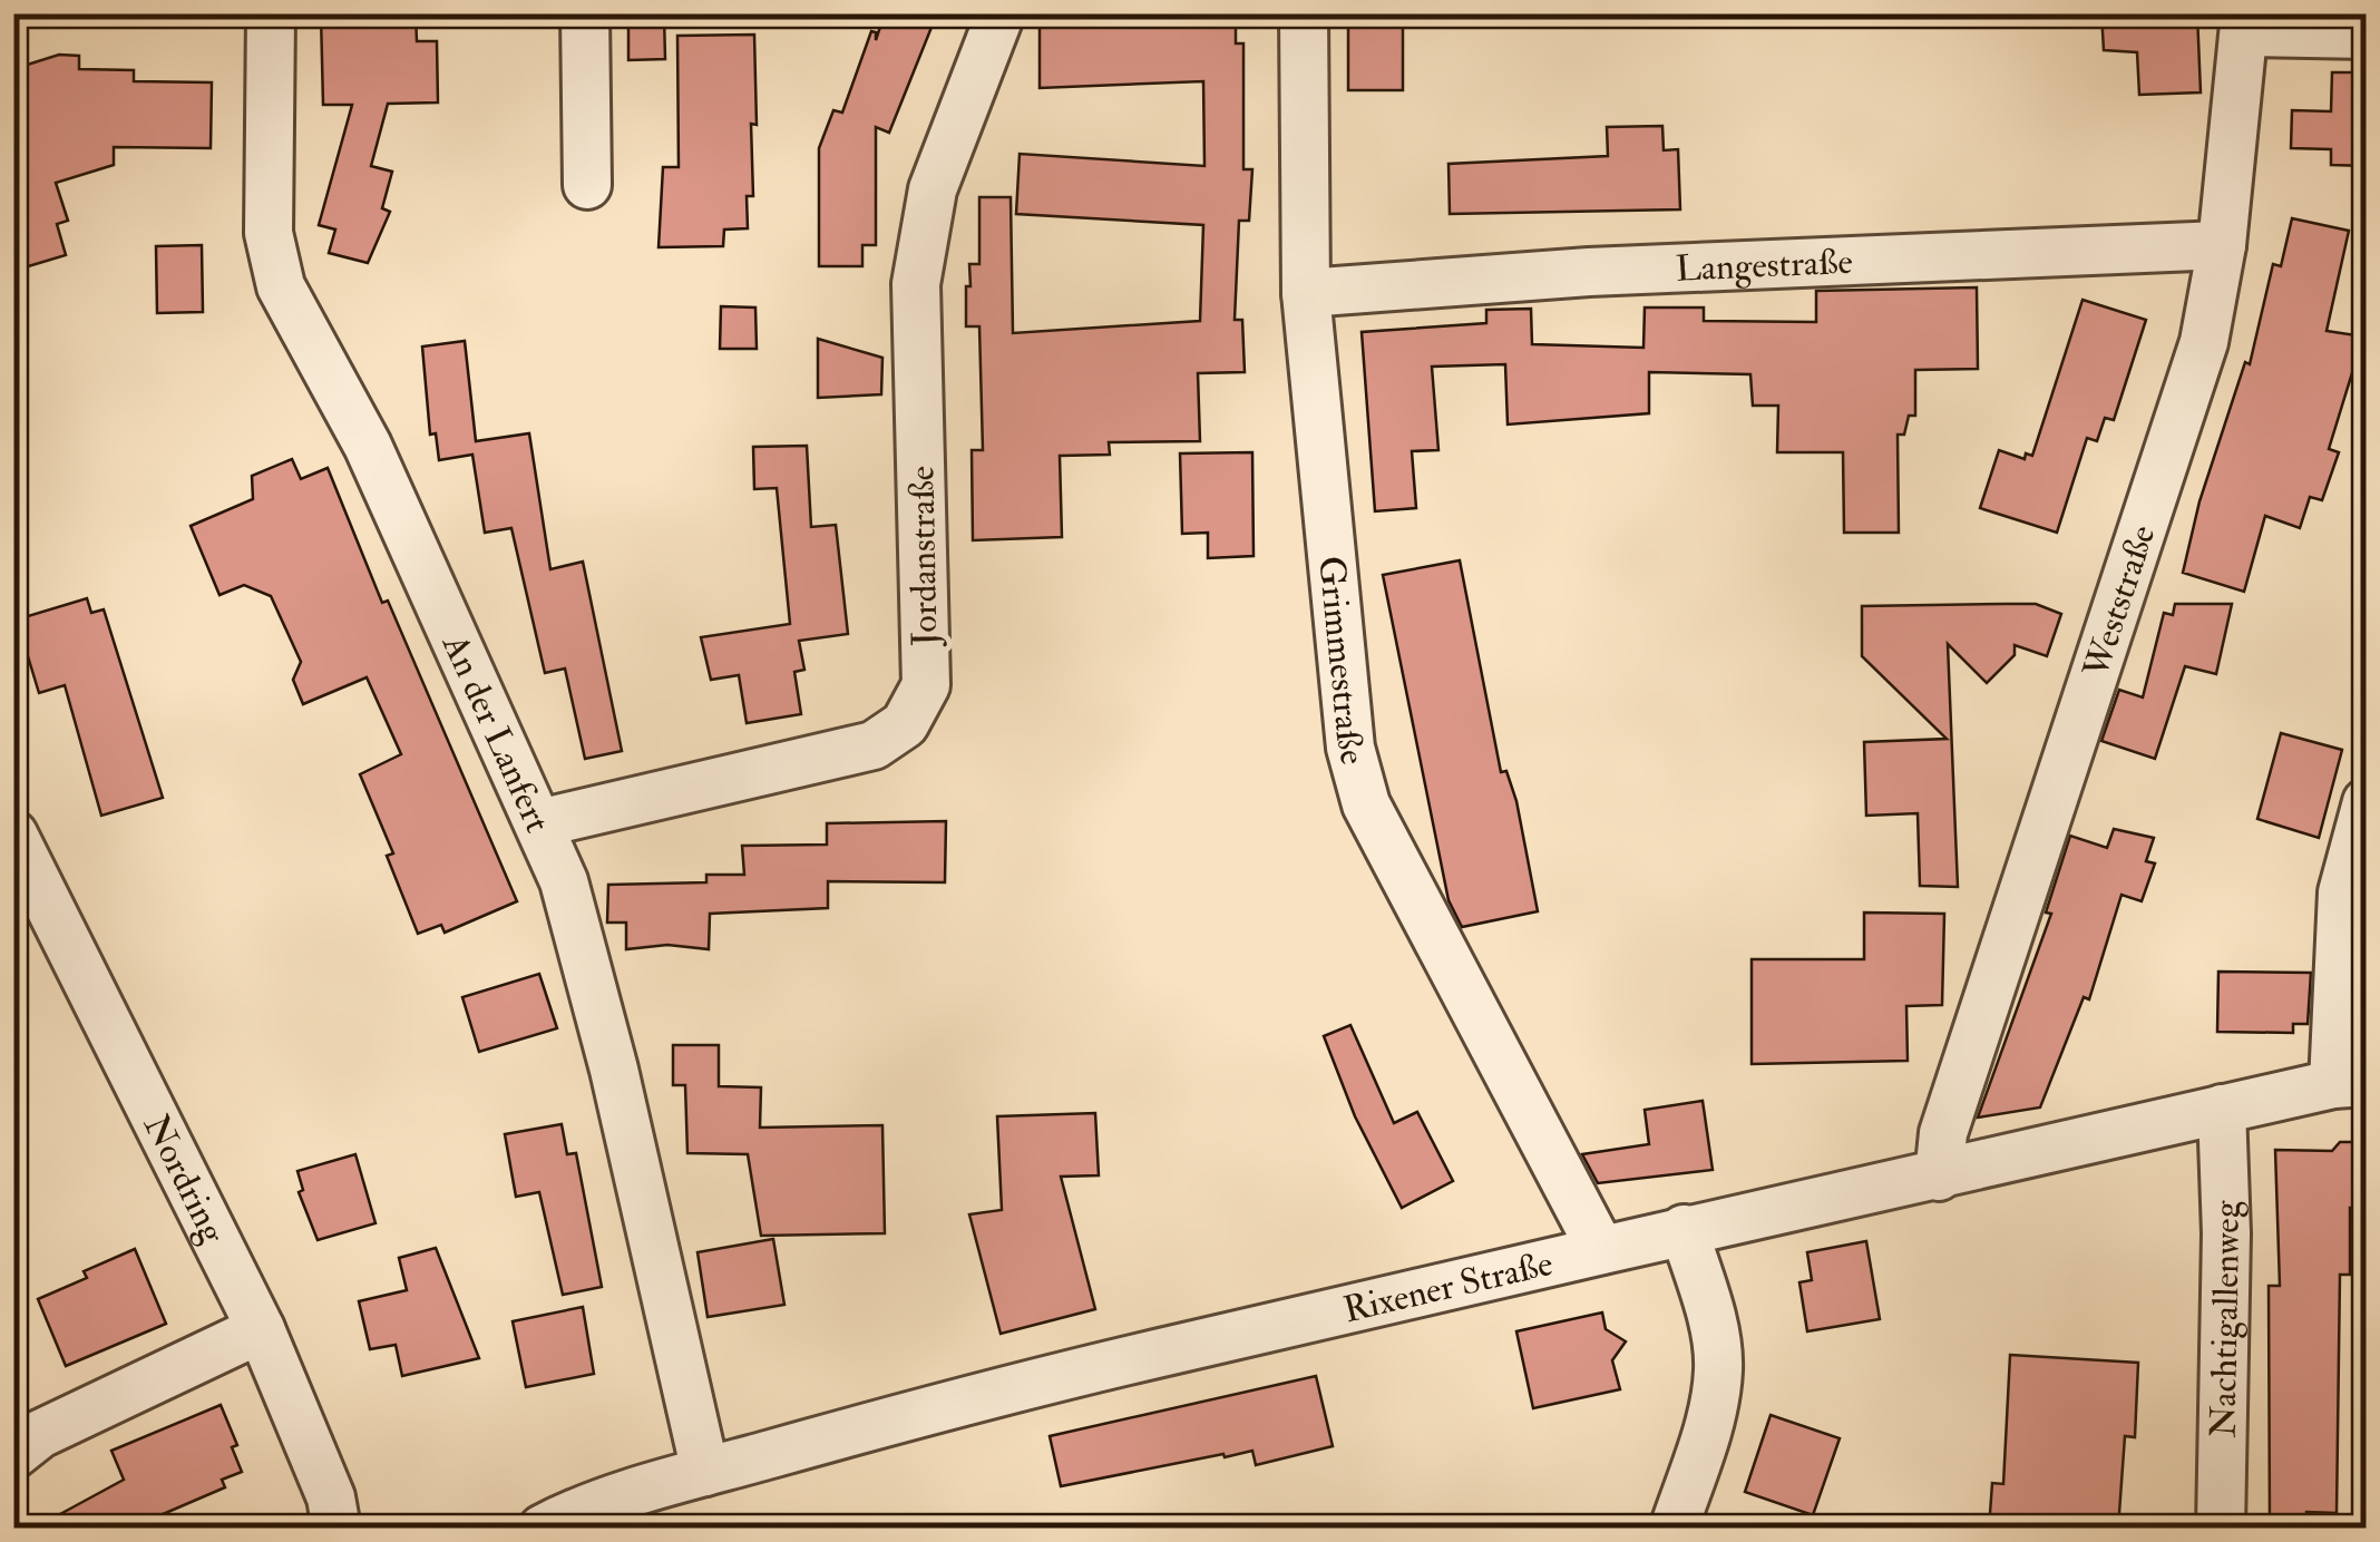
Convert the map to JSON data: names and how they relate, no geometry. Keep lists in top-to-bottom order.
{
  "streets": {
    "street": [
      "Langestraße",
      "Jordanstraße",
      "Weststraße",
      "Grimmestraße",
      "An der Lanfert",
      "Nordring",
      "Rixener Straße",
      "Nachtigallenweg"
    ]
  },
  "crossings": [
    ["Langestraße", "Weststraße"],
    ["Langestraße", "Grimmestraße"],
    ["Jordanstraße", "An der Lanfert"],
    ["Weststraße", "Rixener Straße"],
    ["Grimmestraße", "Rixener Straße"],
    ["An der Lanfert", "Rixener Straße"],
    ["Rixener Straße", "Nachtigallenweg"]
  ]
}
